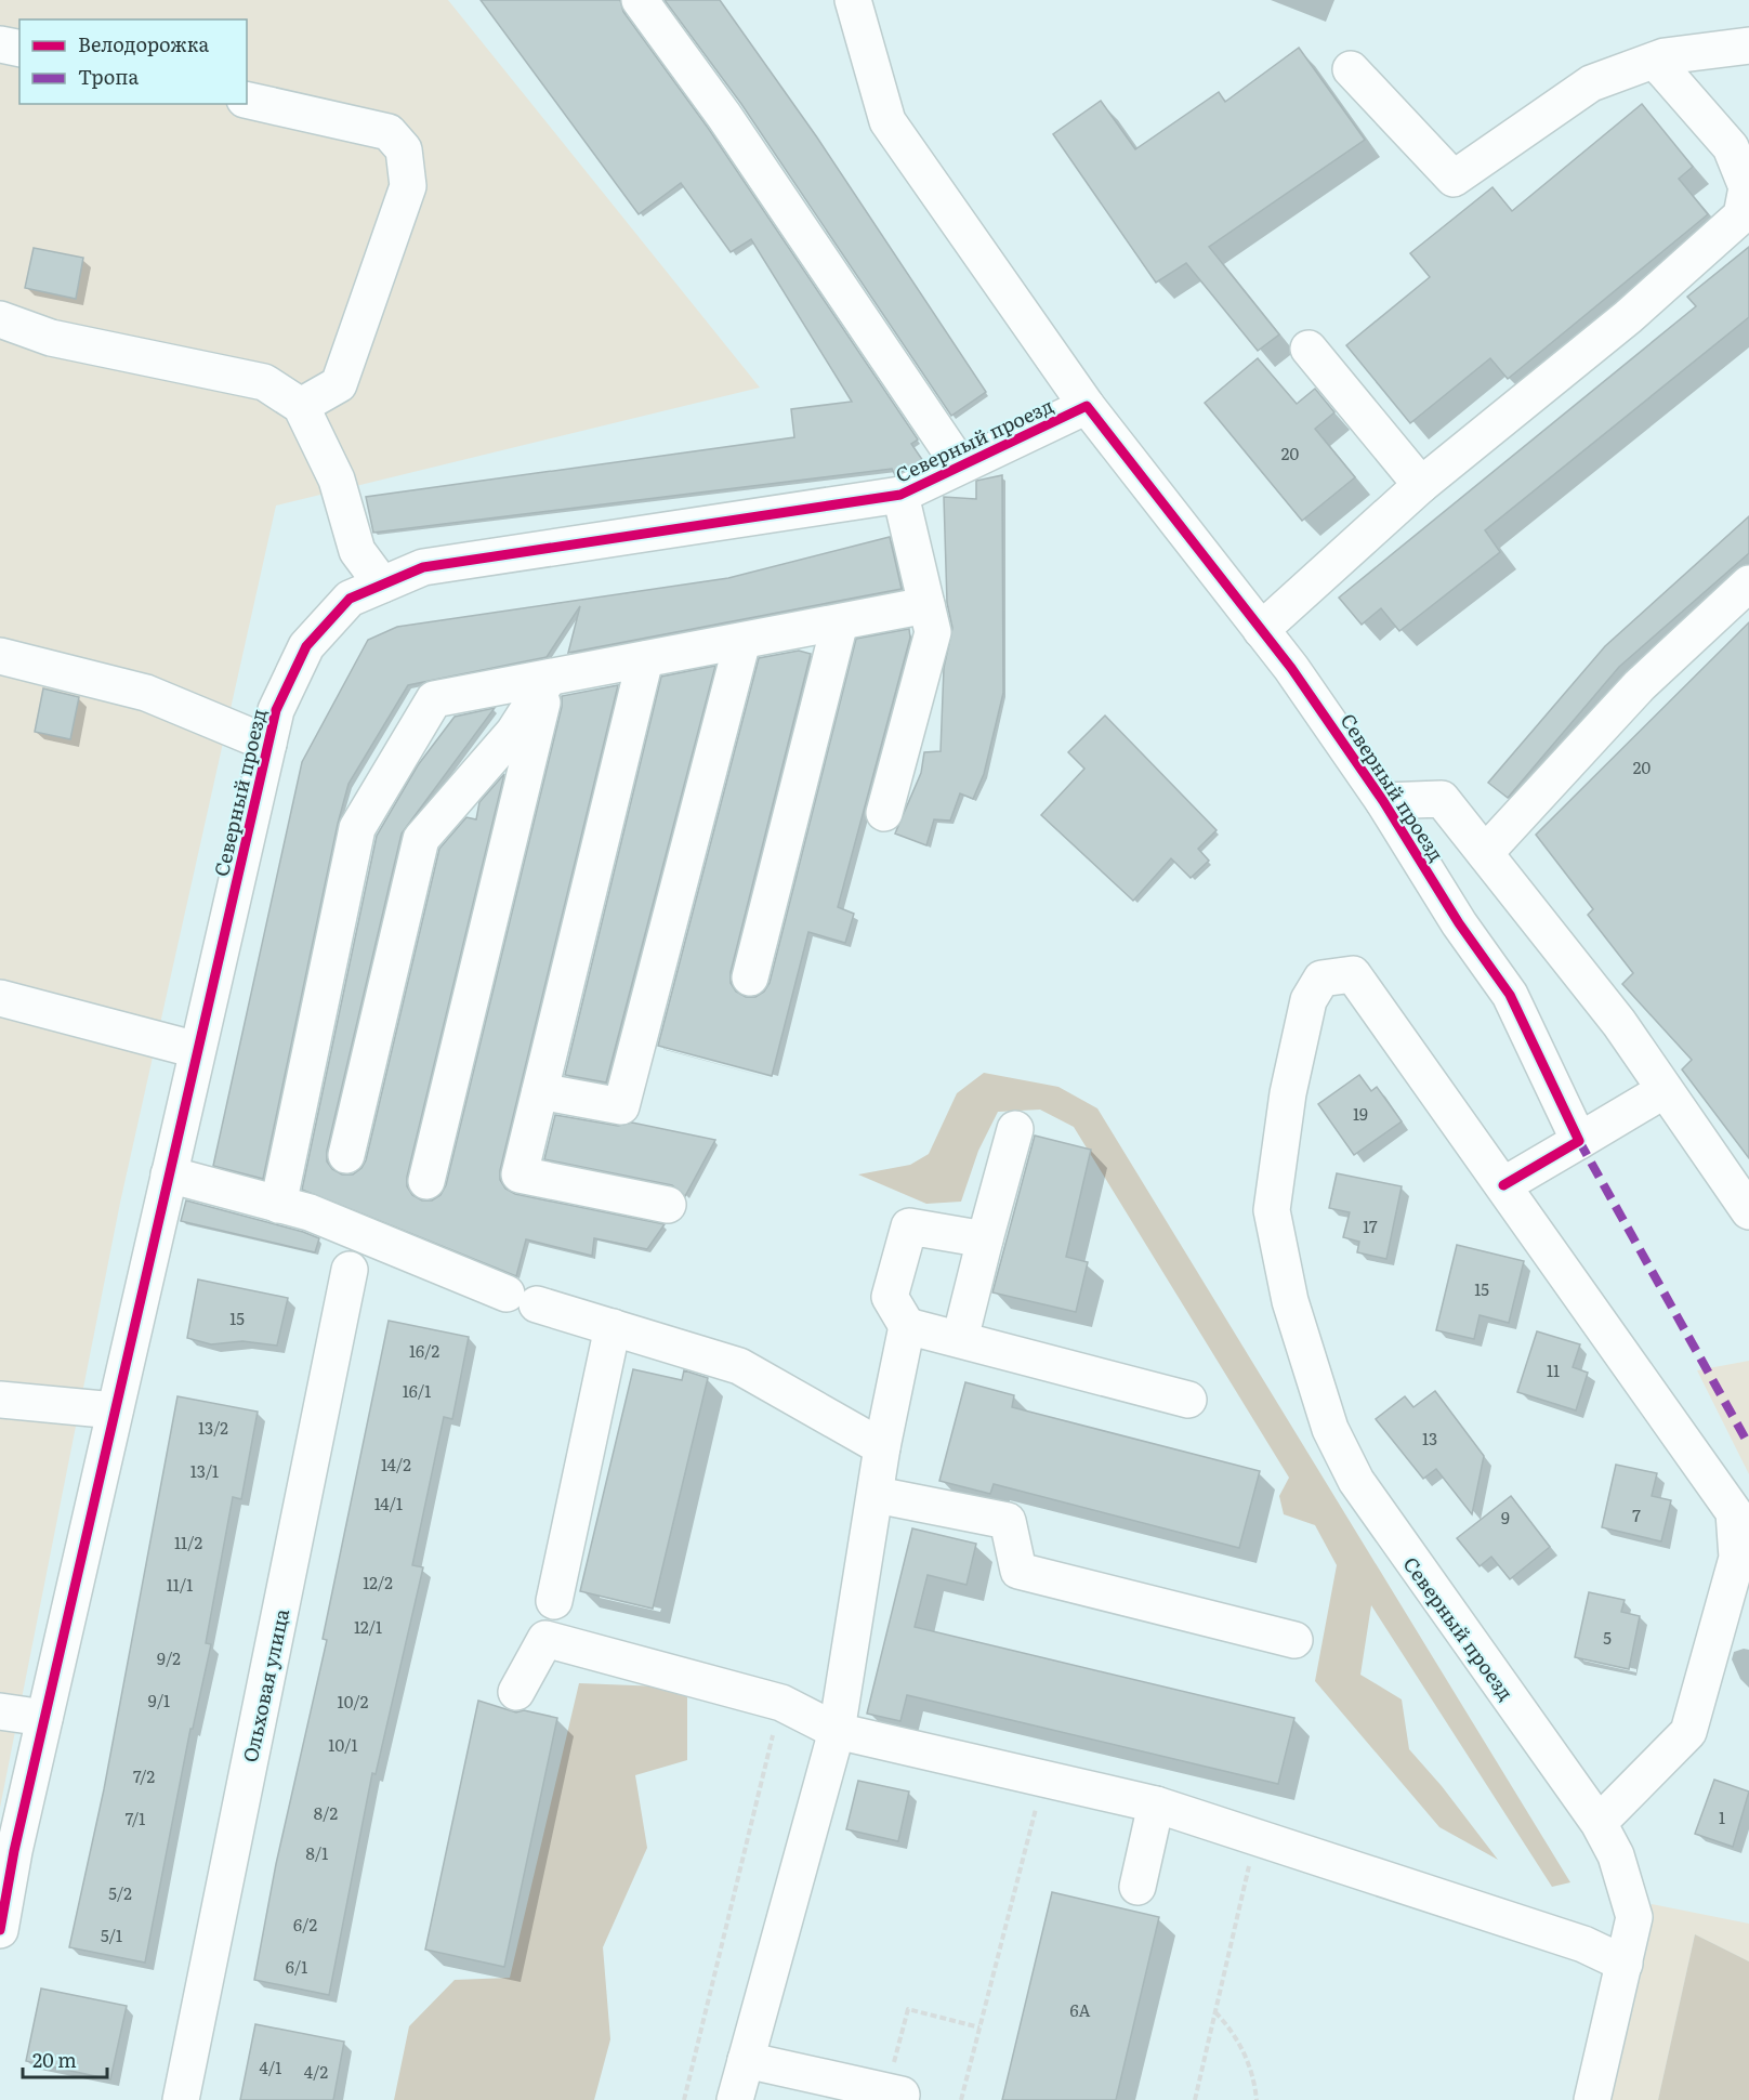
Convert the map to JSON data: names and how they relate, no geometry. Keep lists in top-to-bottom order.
{
  "streets": {
    "street": ["Северный проезд", "Ольховая улица"]
  },
  "house_numbers": [
    "20",
    "20",
    "19",
    "17",
    "15",
    "15",
    "16/2",
    "11",
    "16/1",
    "13/2",
    "13",
    "14/2",
    "13/1",
    "14/1",
    "7",
    "9",
    "11/2",
    "12/2",
    "11/1",
    "12/1",
    "5",
    "9/2",
    "9/1",
    "10/2",
    "10/1",
    "7/2",
    "8/2",
    "1",
    "7/1",
    "8/1",
    "5/2",
    "6/2",
    "5/1",
    "6/1",
    "6А",
    "4/1",
    "4/2"
  ],
  "legend": ["Велодорожка", "Тропа"],
  "scale_bar": "20 m"
}
